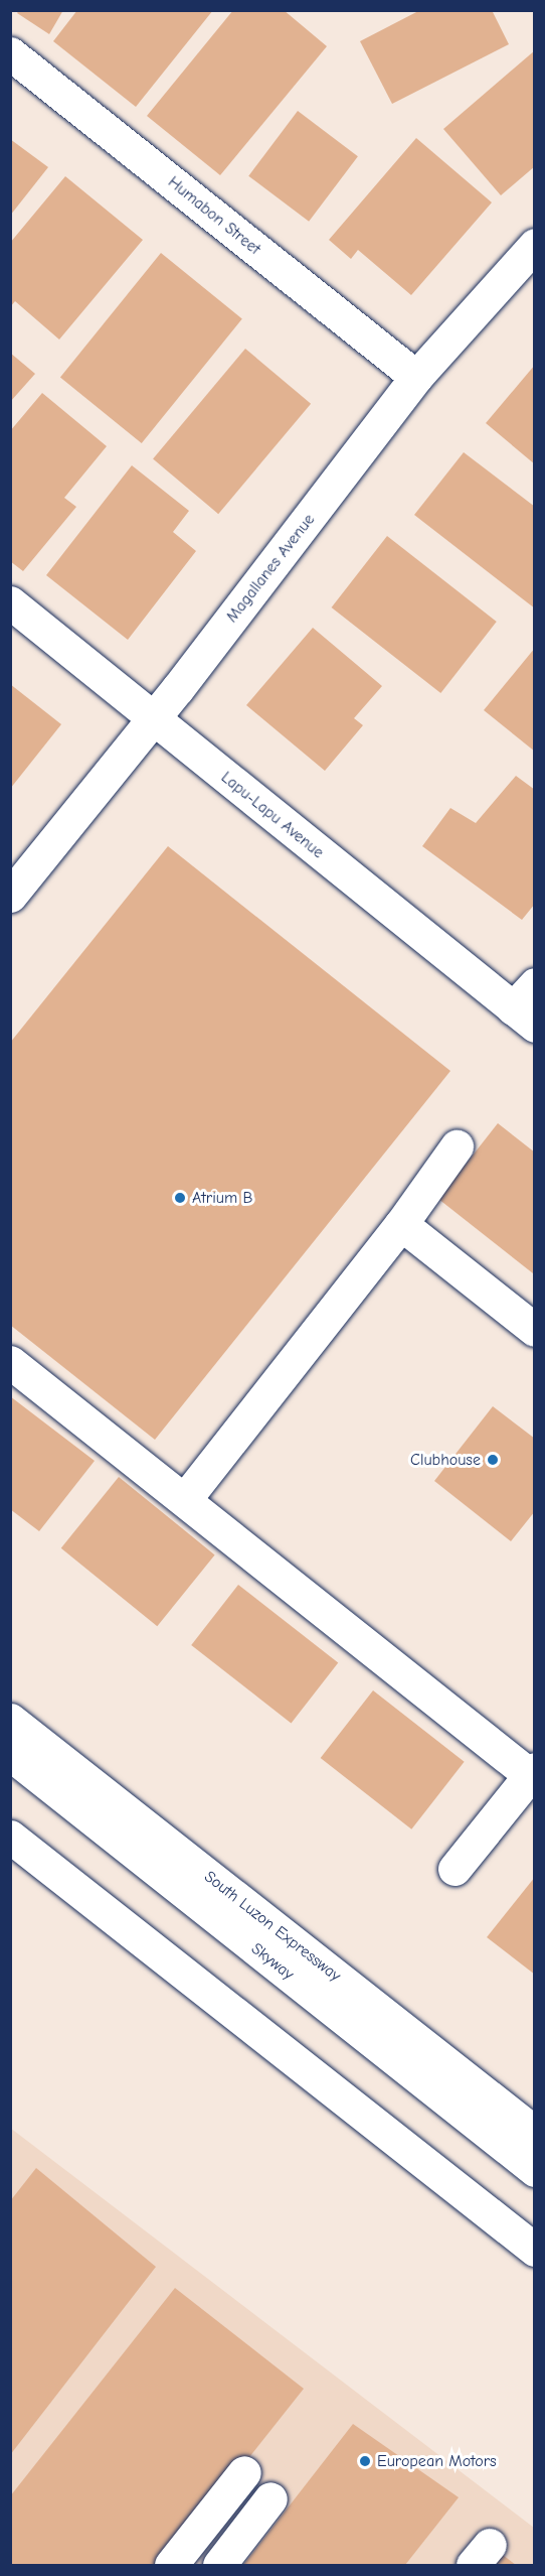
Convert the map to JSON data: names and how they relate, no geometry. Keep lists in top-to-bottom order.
{
  "streets": {
    "main road": [
      "Humabon Street",
      "Magallanes Avenue",
      "Lapu-Lapu Avenue",
      "South Luzon Expressway",
      "Skyway"
    ]
  },
  "crossings": [
    ["Humabon Street", "Magallanes Avenue"],
    ["Magallanes Avenue", "Lapu-Lapu Avenue"]
  ],
  "places": ["Atrium B", "Clubhouse", "European Motors"]
}
